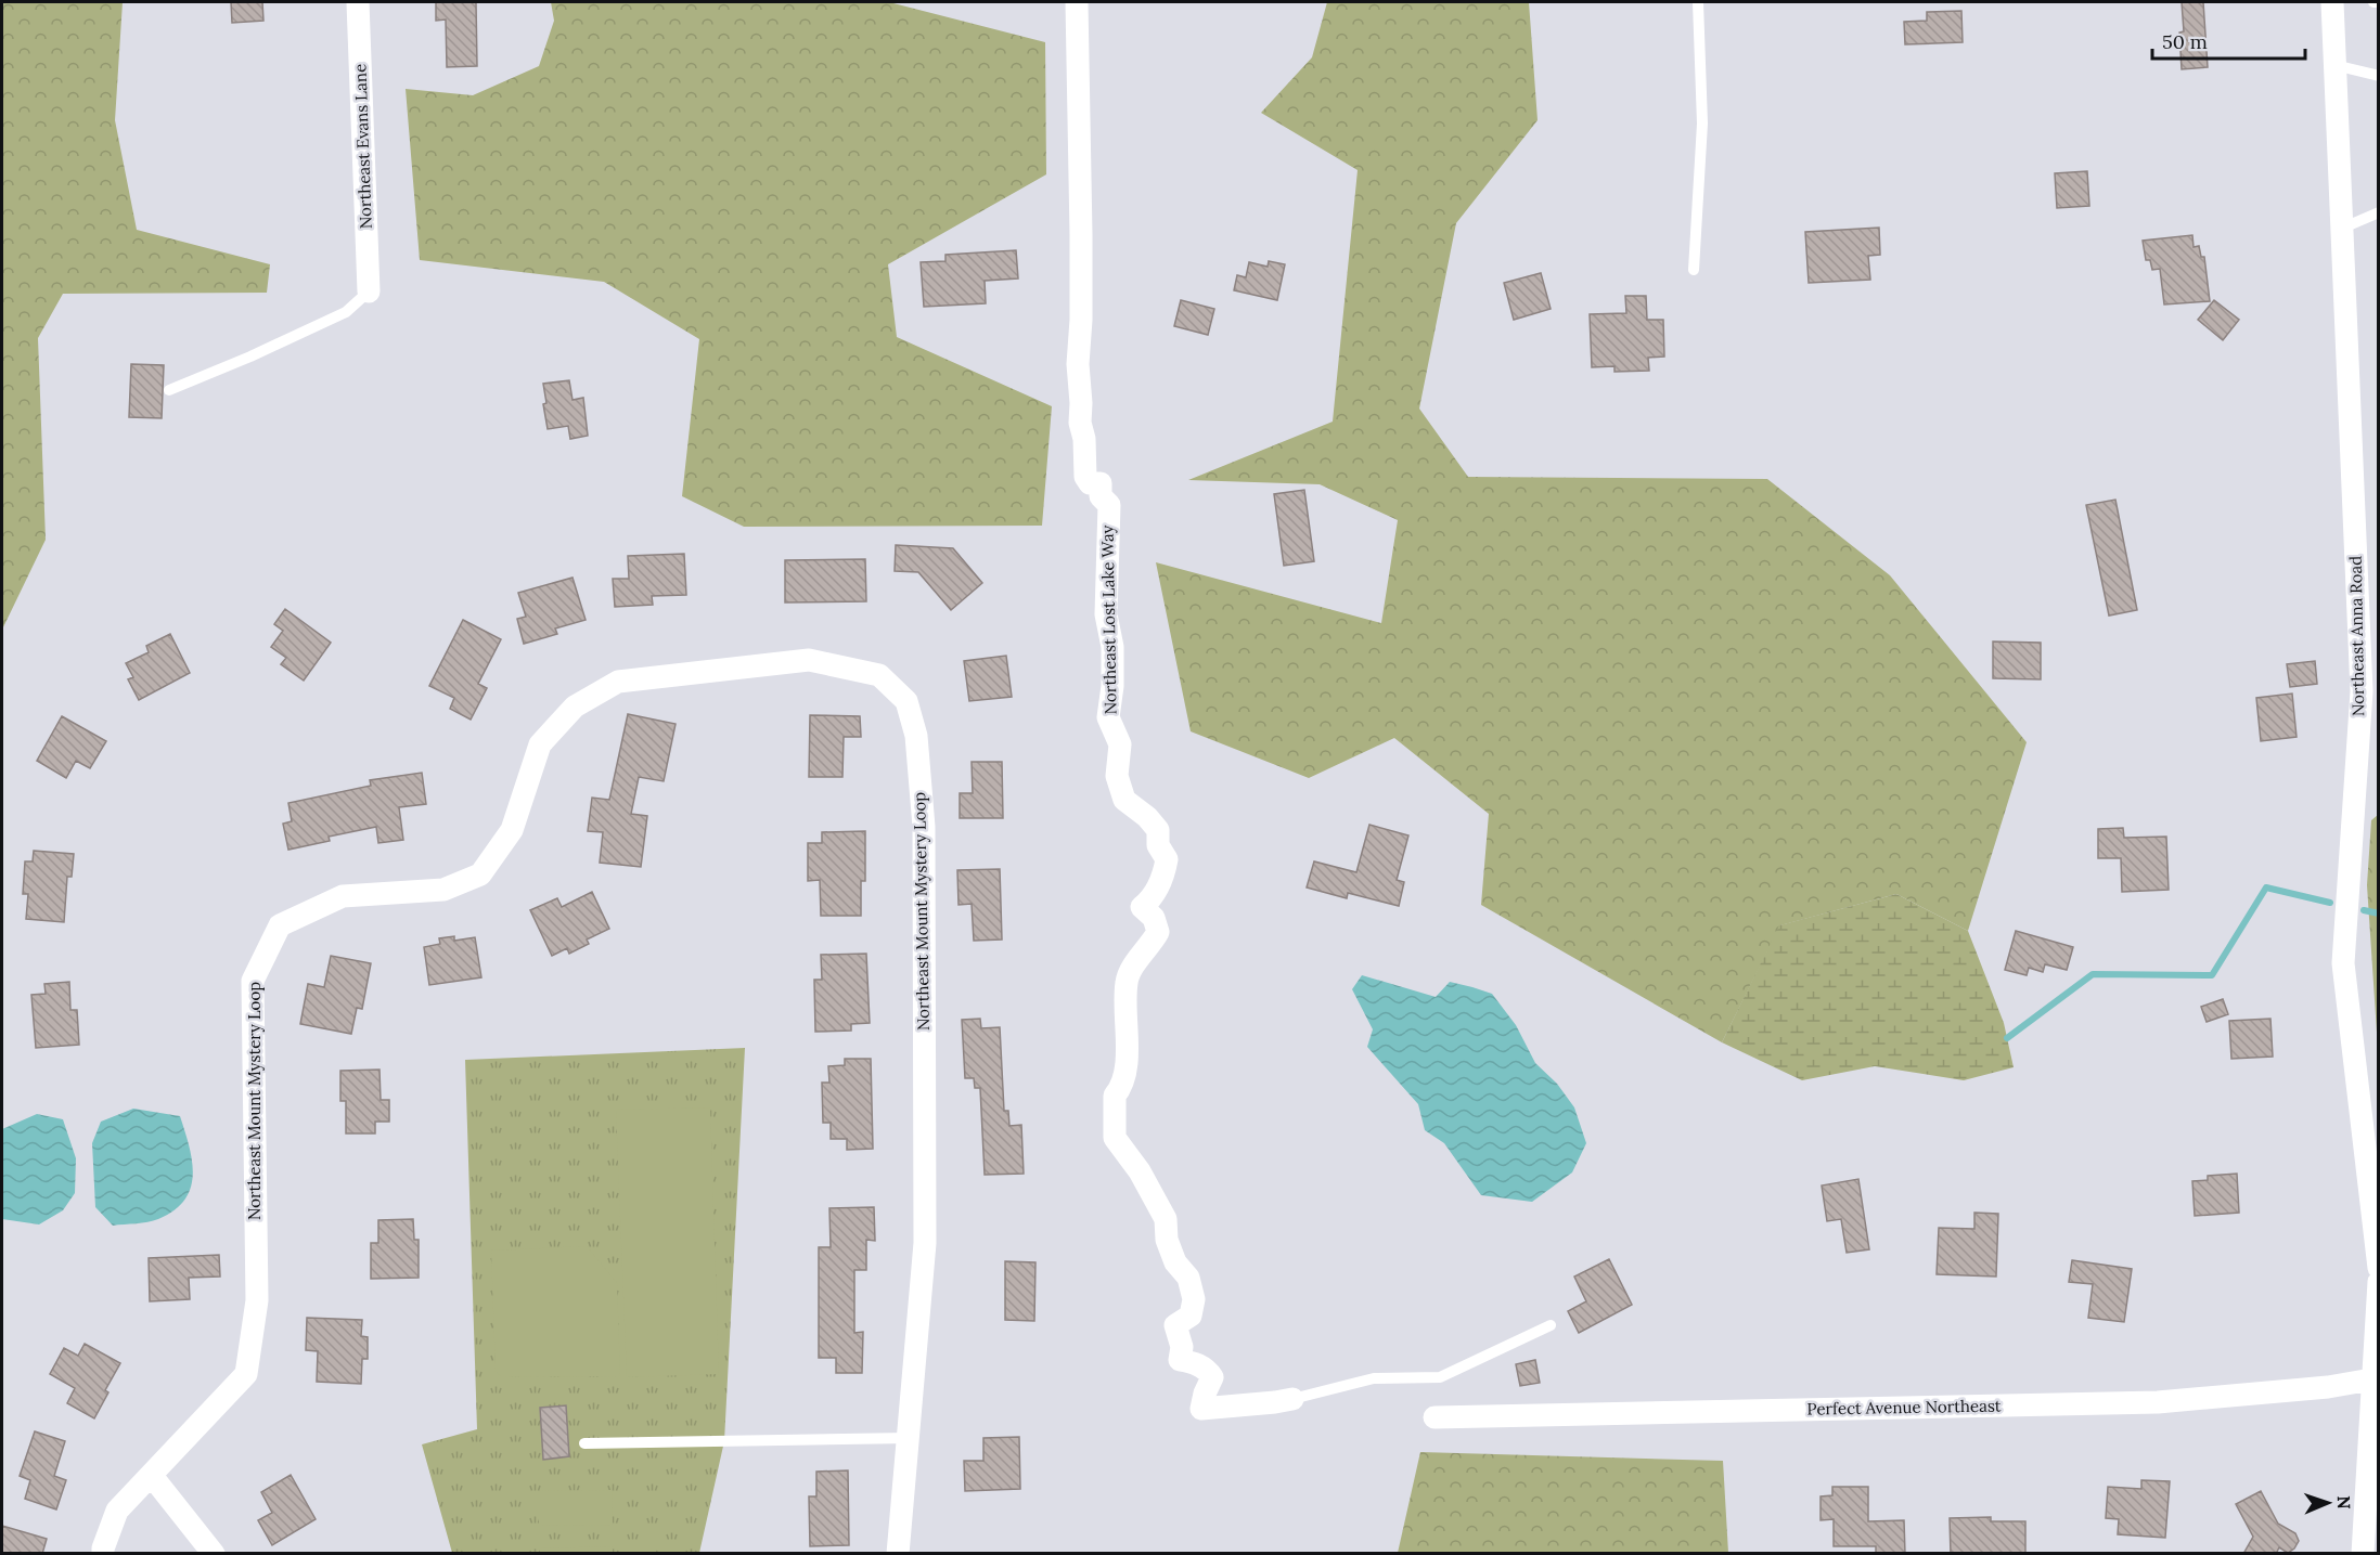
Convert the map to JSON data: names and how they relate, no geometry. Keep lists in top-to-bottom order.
{
  "streets": {
    "street": [
      "Northeast Evans Lane",
      "Northeast Lost Lake Way",
      "Northeast Anna Road",
      "Northeast Mount Mystery Loop",
      "Perfect Avenue Northeast"
    ]
  },
  "scale_bar": "50 m",
  "north": "right"
}
